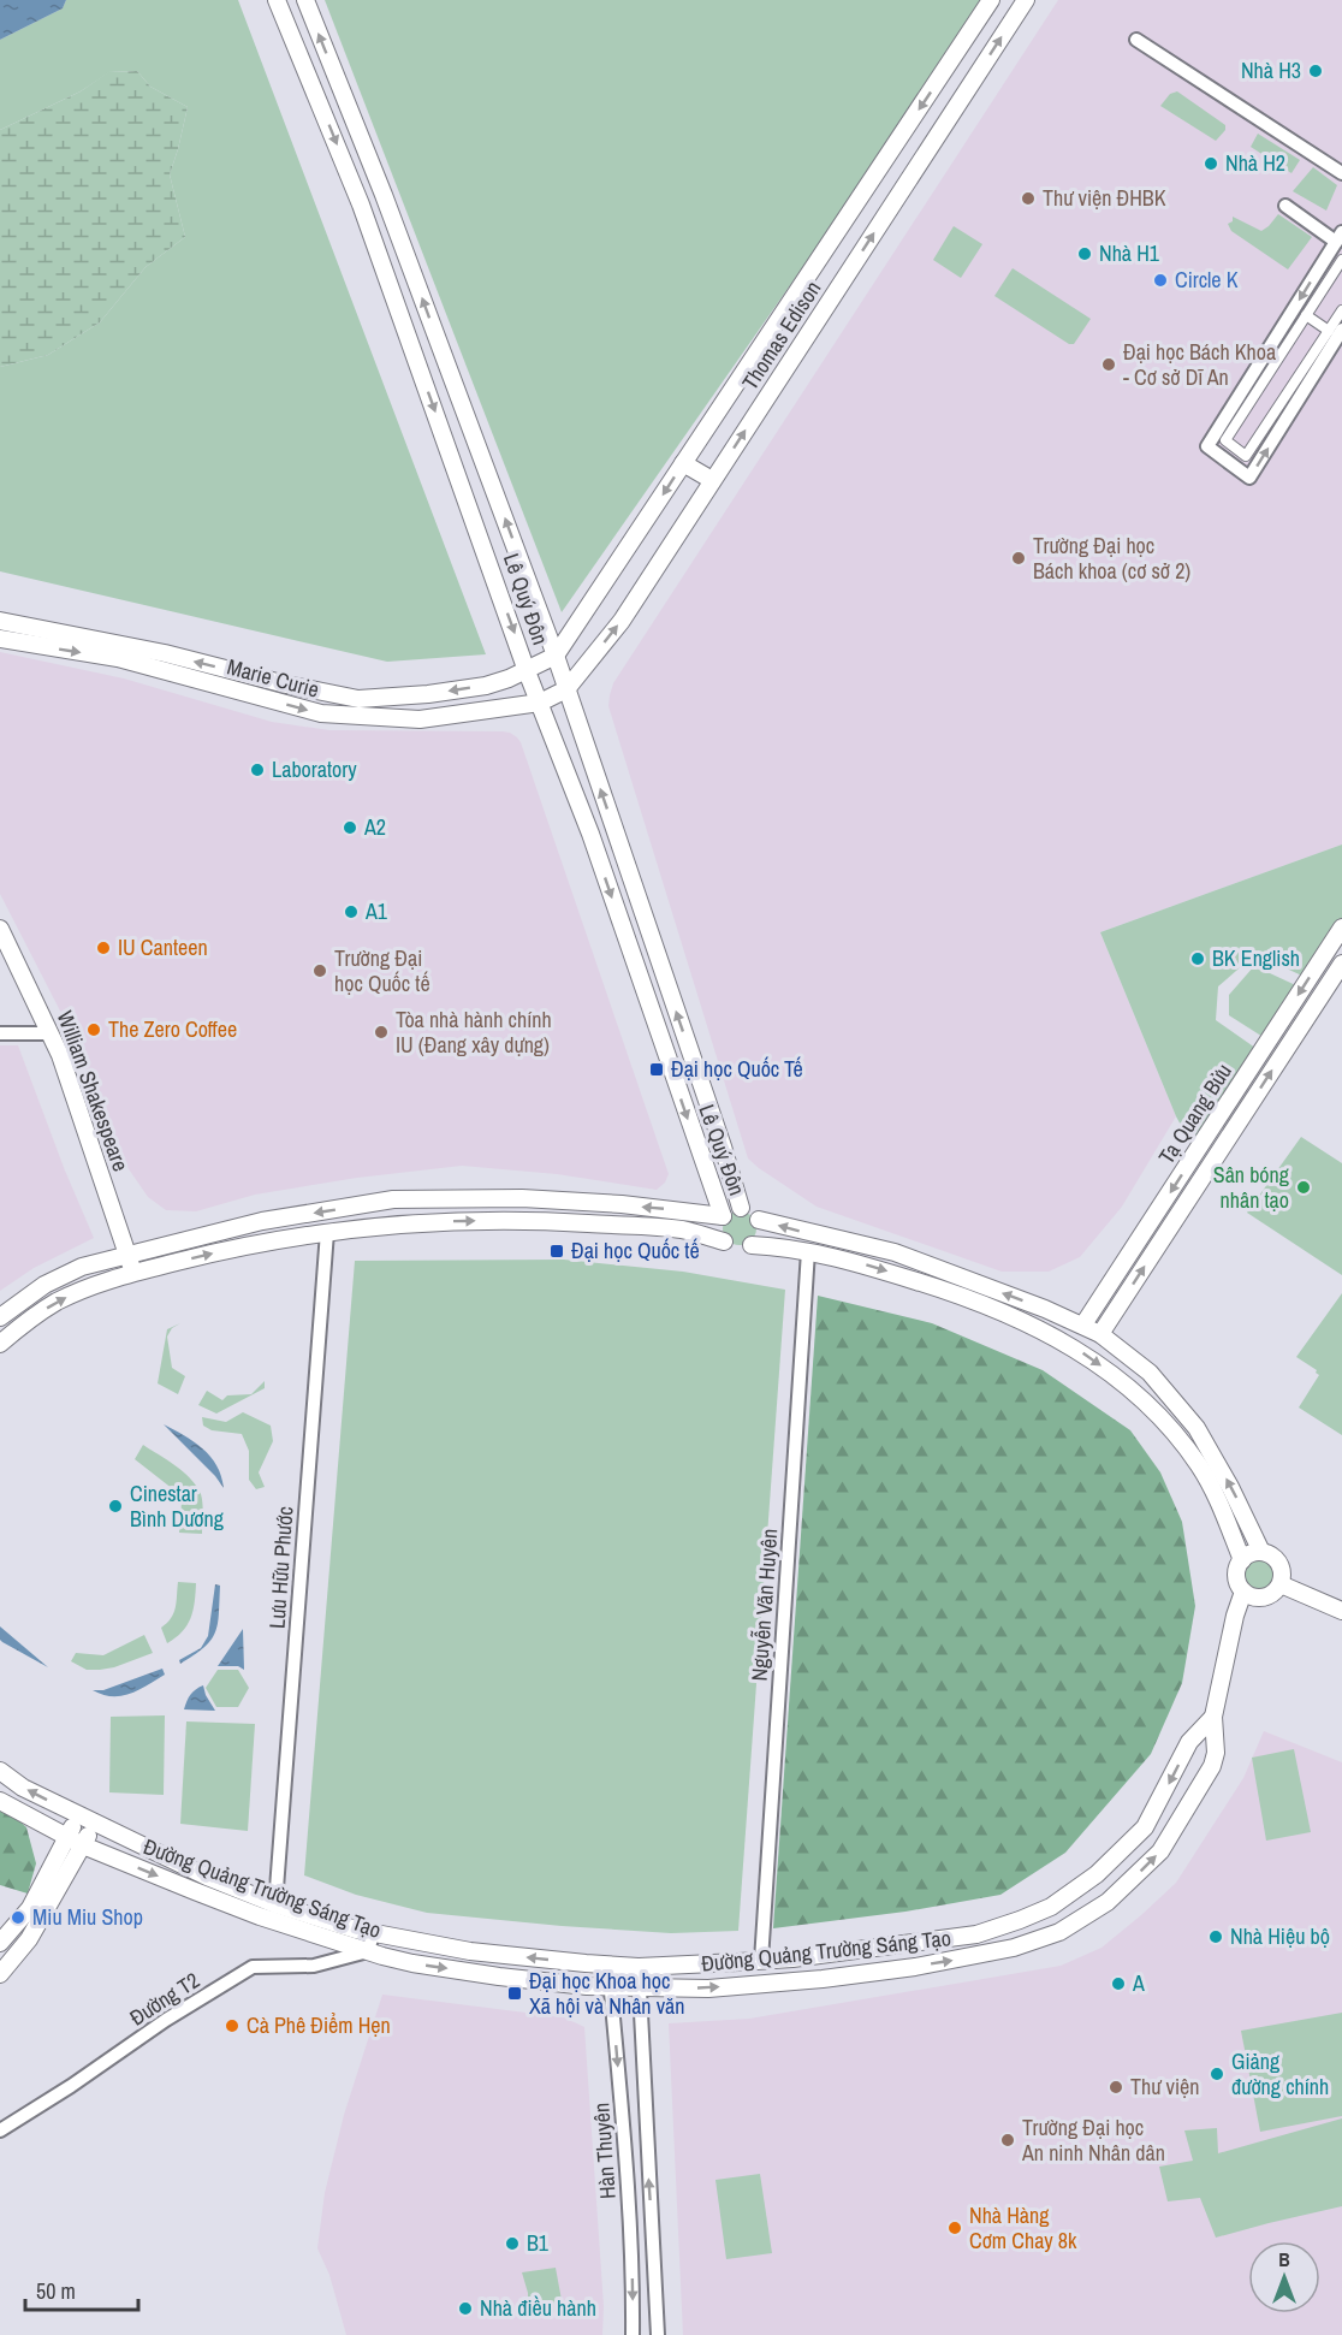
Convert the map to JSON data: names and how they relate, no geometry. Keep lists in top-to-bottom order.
{
  "streets": {
    "street": [
      "Thomas Edison",
      "Lê Quý Đôn",
      "Marie Curie",
      "William Shakespeare",
      "Tạ Quang Bửu",
      "Lưu Hữu Phước",
      "Nguyễn Văn Huyên",
      "Đường Quảng Trường Sáng Tạo",
      "Đường T2",
      "Hàn Thuyên"
    ]
  },
  "crossings": [
    ["Thomas Edison", "Lê Quý Đôn"],
    ["Thomas Edison", "Marie Curie"],
    ["Lê Quý Đôn", "Marie Curie"],
    ["Lưu Hữu Phước", "Đường Quảng Trường Sáng Tạo"],
    ["Nguyễn Văn Huyên", "Đường Quảng Trường Sáng Tạo"],
    ["Đường Quảng Trường Sáng Tạo", "Đường T2"],
    ["Đường Quảng Trường Sáng Tạo", "Hàn Thuyên"]
  ],
  "places": {
    "other": [
      "Nhà H3",
      "Nhà H2",
      "Thư viện ĐHBK",
      "Nhà H1",
      "Circle K",
      "Đại học Bách Khoa - Cơ sở Dĩ An",
      "Trường Đại học Bách khoa (cơ sở 2)",
      "Laboratory",
      "A2",
      "A1",
      "IU Canteen",
      "BK English",
      "Trường Đại học Quốc tế",
      "The Zero Coffee",
      "Tòa nhà hành chính IU (Đang xây dựng)",
      "Sân bóng nhân tạo",
      "Cinestar Bình Dương",
      "Miu Miu Shop",
      "Nhà Hiệu bộ",
      "A",
      "Cà Phê Điểm Hẹn",
      "Giảng đường chính",
      "Thư viện",
      "Trường Đại học An ninh Nhân dân",
      "Nhà Hàng Cơm Chay 8k",
      "B1",
      "Nhà điều hành"
    ],
    "transit": ["Đại học Quốc Tế", "Đại học Quốc tế", "Đại học Khoa học Xã hội và Nhân văn"]
  },
  "scale_bar": "50 m",
  "north": "top"
}
